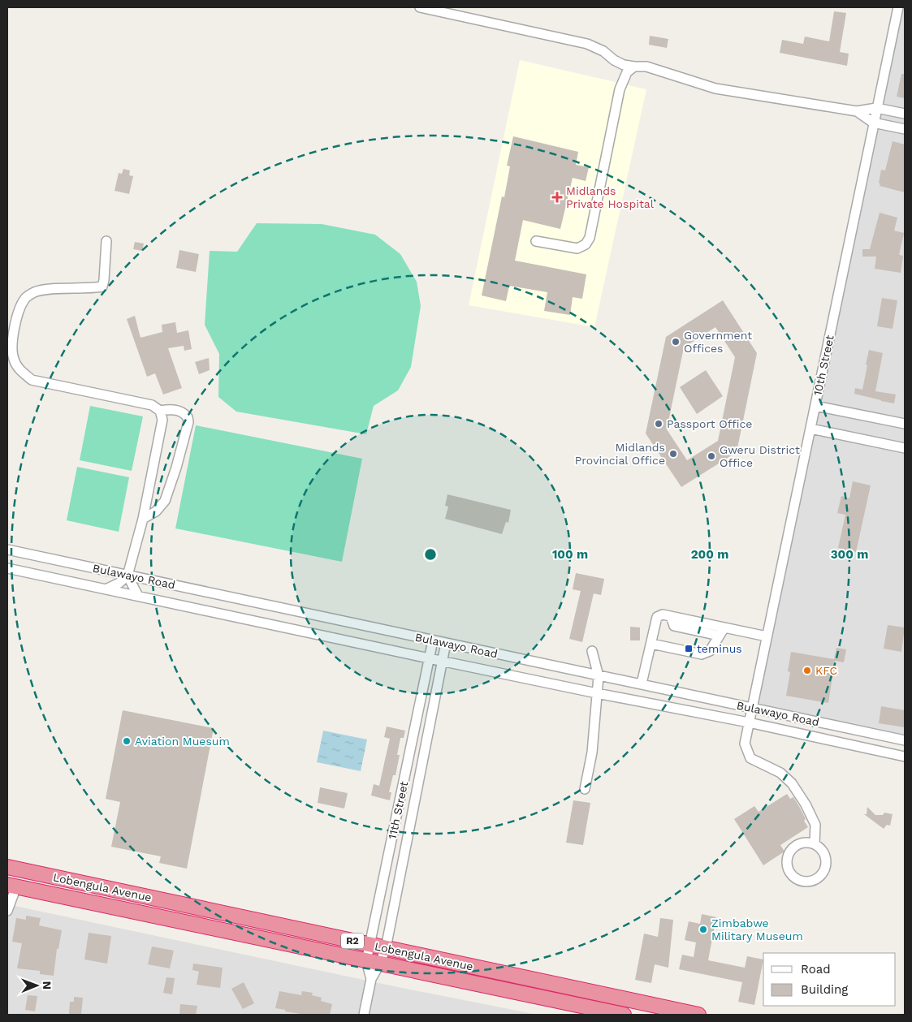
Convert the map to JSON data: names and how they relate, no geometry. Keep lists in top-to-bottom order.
{
  "streets": {
    "highway": ["Lobengula Avenue", "R2"],
    "street": ["10th Street", "Bulawayo Road", "11th Street"]
  },
  "crossings": [
    ["10th Street", "Bulawayo Road"],
    ["Bulawayo Road", "11th Street"],
    ["11th Street", "Lobengula Avenue"]
  ],
  "places": {
    "health": ["Midlands Private Hospital"],
    "other": [
      "Government Offices",
      "Passport Office",
      "Midlands Provincial Office",
      "Gweru District Office",
      "KFC",
      "Aviation Muesum",
      "Zimbabwe Military Museum"
    ],
    "transit": ["teminus"]
  },
  "legend": ["Road", "Building"],
  "north": "right",
  "rings": ["100 m", "200 m", "300 m"]
}
